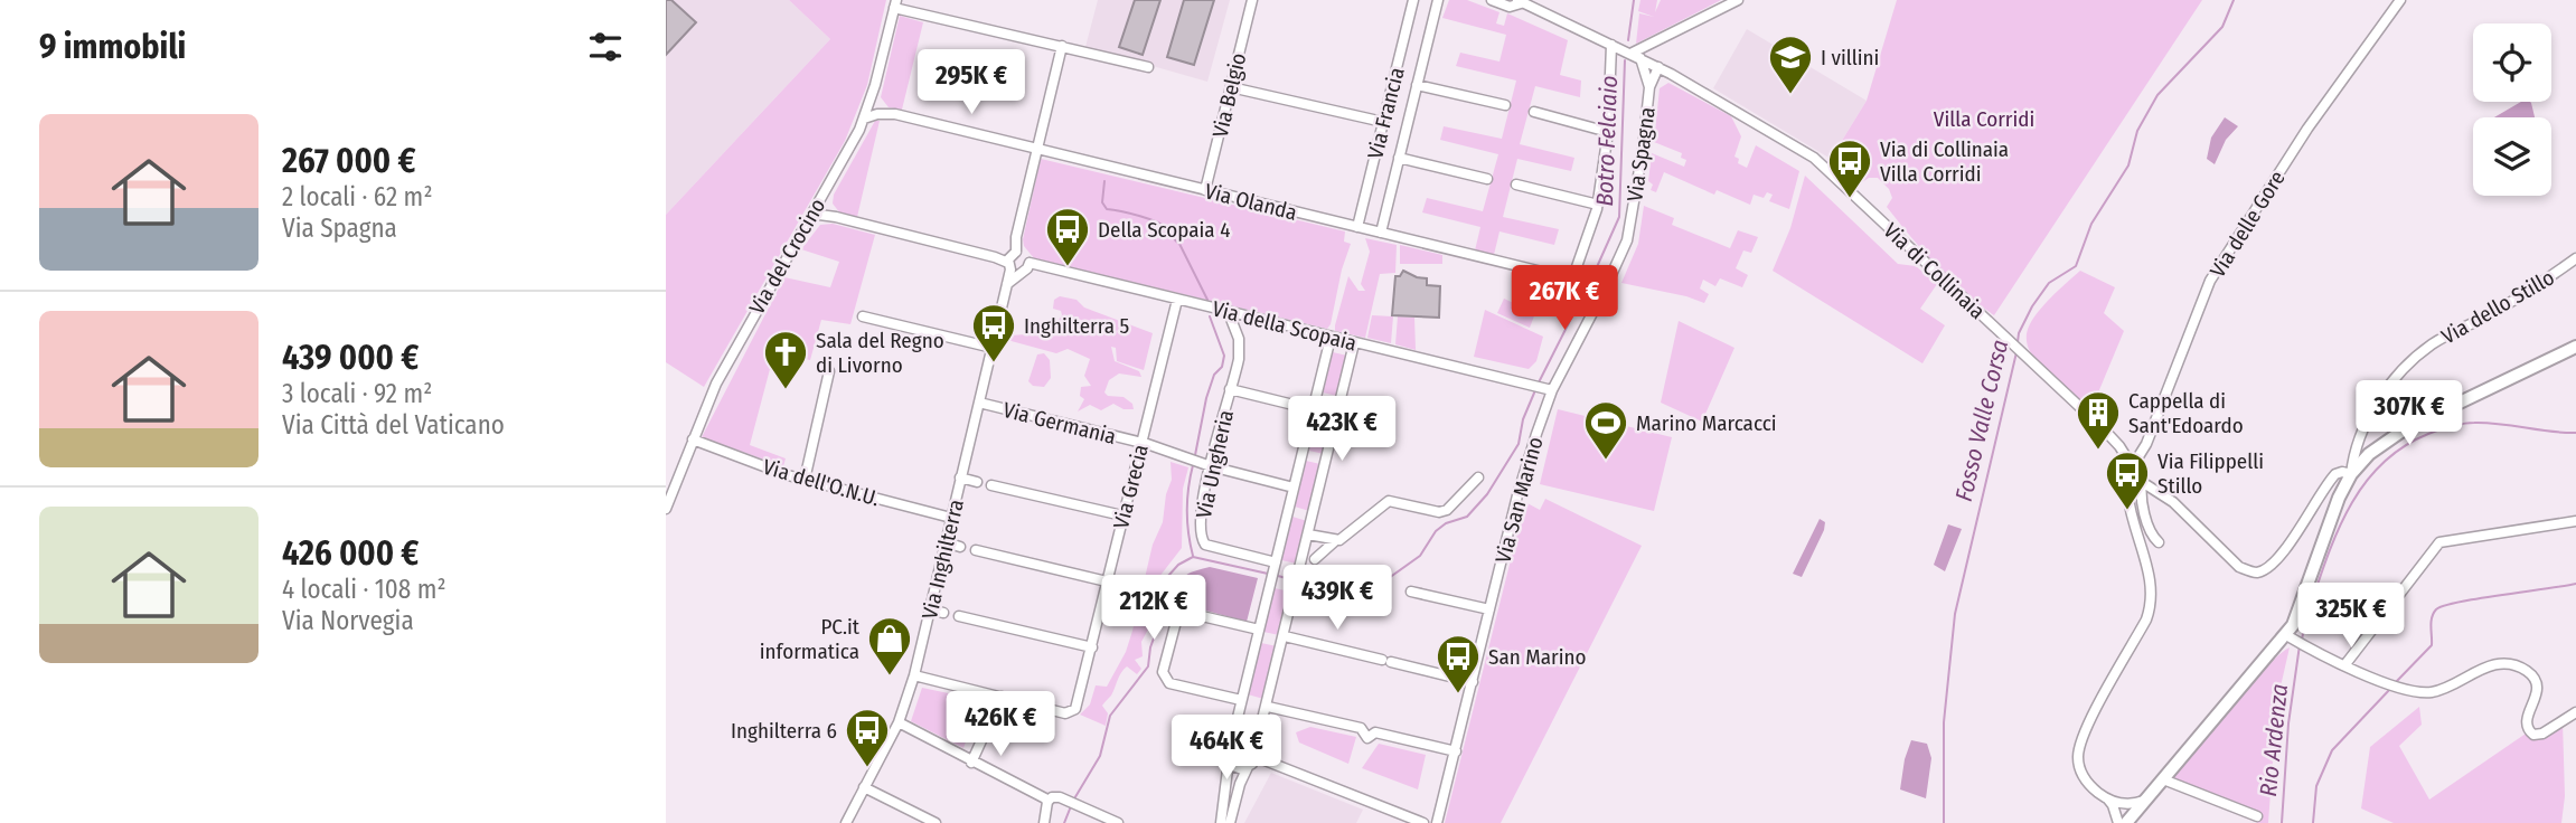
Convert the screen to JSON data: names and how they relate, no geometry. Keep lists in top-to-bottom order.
{
  "streets": {
    "street": [
      "Via Belgio",
      "Via Francia",
      "Via Spagna",
      "Via Olanda",
      "Via delle Gore",
      "Via del Crocino",
      "Via di Collinaia",
      "Via dello Stillo",
      "Via della Scopaia",
      "Via Germania",
      "Via Ungheria",
      "Via dell'O.N.U.",
      "Via Grecia",
      "Via San Marino",
      "Via Inghilterra"
    ]
  },
  "crossings": [
    ["Via Belgio", "Via Olanda"],
    ["Via Francia", "Via Olanda"],
    ["Via Spagna", "Via Olanda"],
    ["Via Spagna", "Via di Collinaia"],
    ["Via Spagna", "Via della Scopaia"],
    ["Via Spagna", "Via San Marino"],
    ["Via Olanda", "Via del Crocino"],
    ["Via Olanda", "Via Inghilterra"],
    ["Via delle Gore", "Via di Collinaia"],
    ["Via del Crocino", "Via dell'O.N.U."],
    ["Via di Collinaia", "Via dello Stillo"],
    ["Via della Scopaia", "Via Ungheria"],
    ["Via della Scopaia", "Via Grecia"],
    ["Via della Scopaia", "Via San Marino"],
    ["Via della Scopaia", "Via Inghilterra"],
    ["Via Germania", "Via Ungheria"],
    ["Via Germania", "Via Grecia"],
    ["Via Germania", "Via Inghilterra"],
    ["Via dell'O.N.U.", "Via Inghilterra"]
  ],
  "water": ["Botro Felciaio", "Fosso Valle Corsa", "Rio Ardenza"],
  "parks": ["Villa Corridi"],
  "places": {
    "school or university": ["I villini"],
    "bus stop": [
      "Via di Collinaia Villa Corridi",
      "Della Scopaia 4",
      "Inghilterra 5",
      "Via Filippelli Stillo",
      "San Marino",
      "Inghilterra 6"
    ],
    "church": ["Sala del Regno di Livorno"],
    "building": ["Cappella di Sant'Edoardo"],
    "sports": ["Marino Marcacci"],
    "shop": ["PC.it informatica"]
  },
  "page": {
    "heading": "9 immobili",
    "price": [
      "295K €",
      "267K €",
      "307K €",
      "423K €",
      "439K €",
      "212K €",
      "325K €",
      "426K €",
      "464K €"
    ],
    "list": [
      {
        "name": "267 000 €",
        "note": "2 locali · 62 m² · Via Spagna"
      },
      {
        "name": "439 000 €",
        "note": "3 locali · 92 m² · Via Città del Vaticano"
      },
      {
        "name": "426 000 €",
        "note": "4 locali · 108 m² · Via Norvegia"
      }
    ]
  }
}
